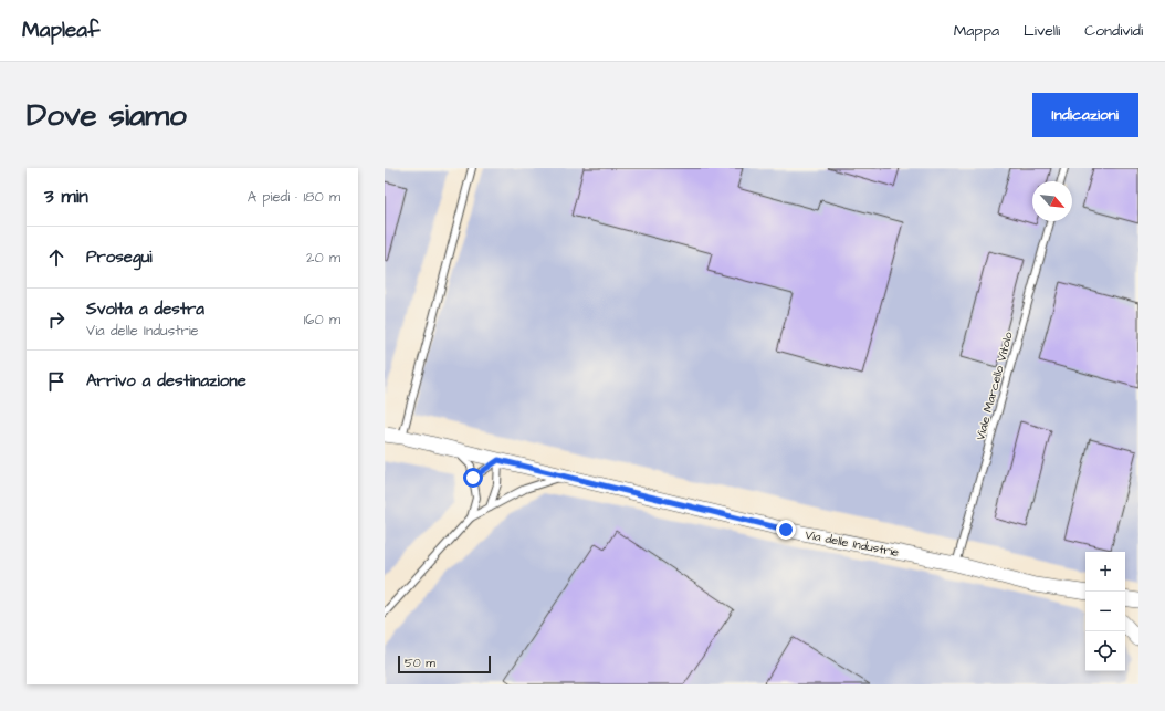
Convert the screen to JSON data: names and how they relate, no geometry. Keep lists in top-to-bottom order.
{
  "streets": {
    "street": ["Via delle Industrie"],
    "lane": ["Viale Marcello Vitolo"]
  },
  "crossings": [
    ["Viale Marcello Vitolo", "Via delle Industrie"]
  ],
  "scale_bar": "50 m",
  "north": "bottom right",
  "page": {
    "header": "Mapleaf",
    "nav": ["Mappa", "Livelli", "Condividi"],
    "buttons": "Indicazioni",
    "title": "Dove siamo",
    "heading": ["3 min", "A piedi · 180 m"],
    "list": [
      ["Prosegui", "20 m"],
      ["Svolta a destra", "Via delle Industrie", "160 m"],
      "Arrivo a destinazione"
    ],
    "map_buttons": ["+", "−"],
    "scale": "50 m"
  }
}
